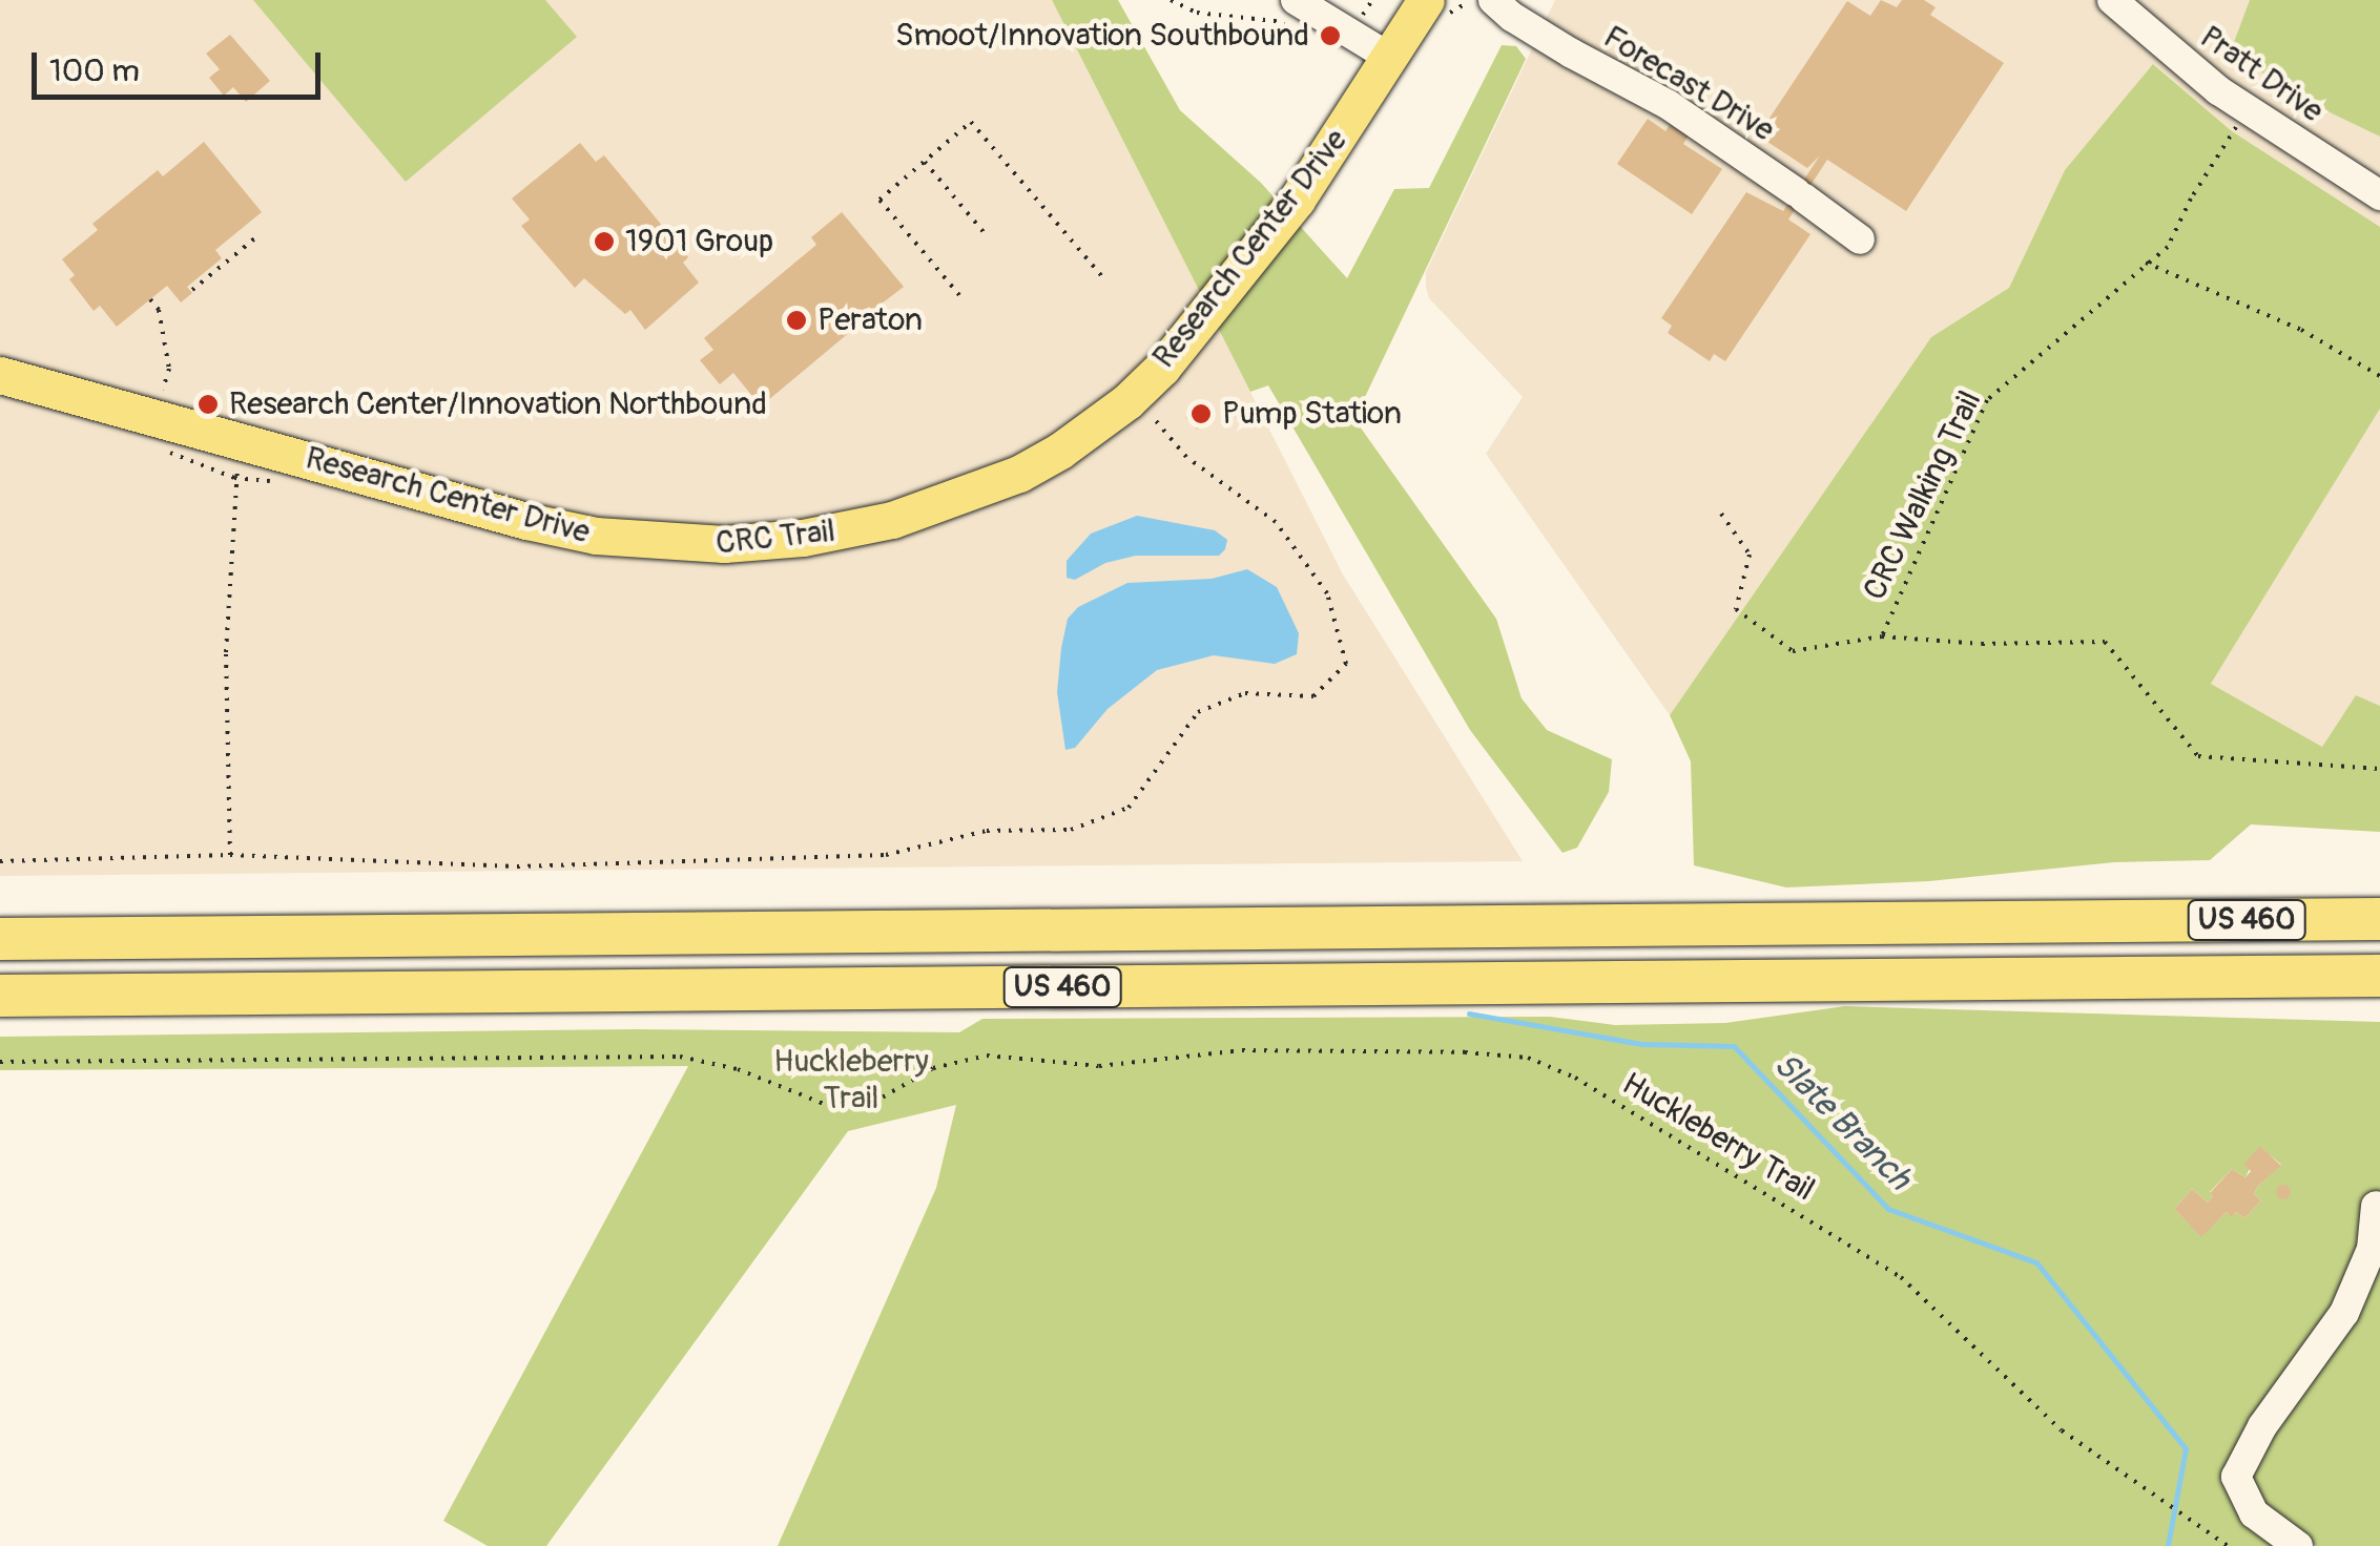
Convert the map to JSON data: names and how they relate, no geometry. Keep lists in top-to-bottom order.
{
  "streets": {
    "highway": ["US 460"],
    "main road": ["Research Center Drive"],
    "street": ["Pratt Drive", "Forecast Drive"],
    "path": ["CRC Walking Trail", "Huckleberry Trail"]
  },
  "crossings": [
    ["Pratt Drive", "CRC Walking Trail"]
  ],
  "water": ["Slate Branch"],
  "parks": ["Huckleberry Trail"],
  "places": [
    "Smoot/Innovation Southbound",
    "1901 Group",
    "Peraton",
    "Research Center/Innovation Northbound",
    "Pump Station"
  ],
  "scale_bar": "100 m"
}
